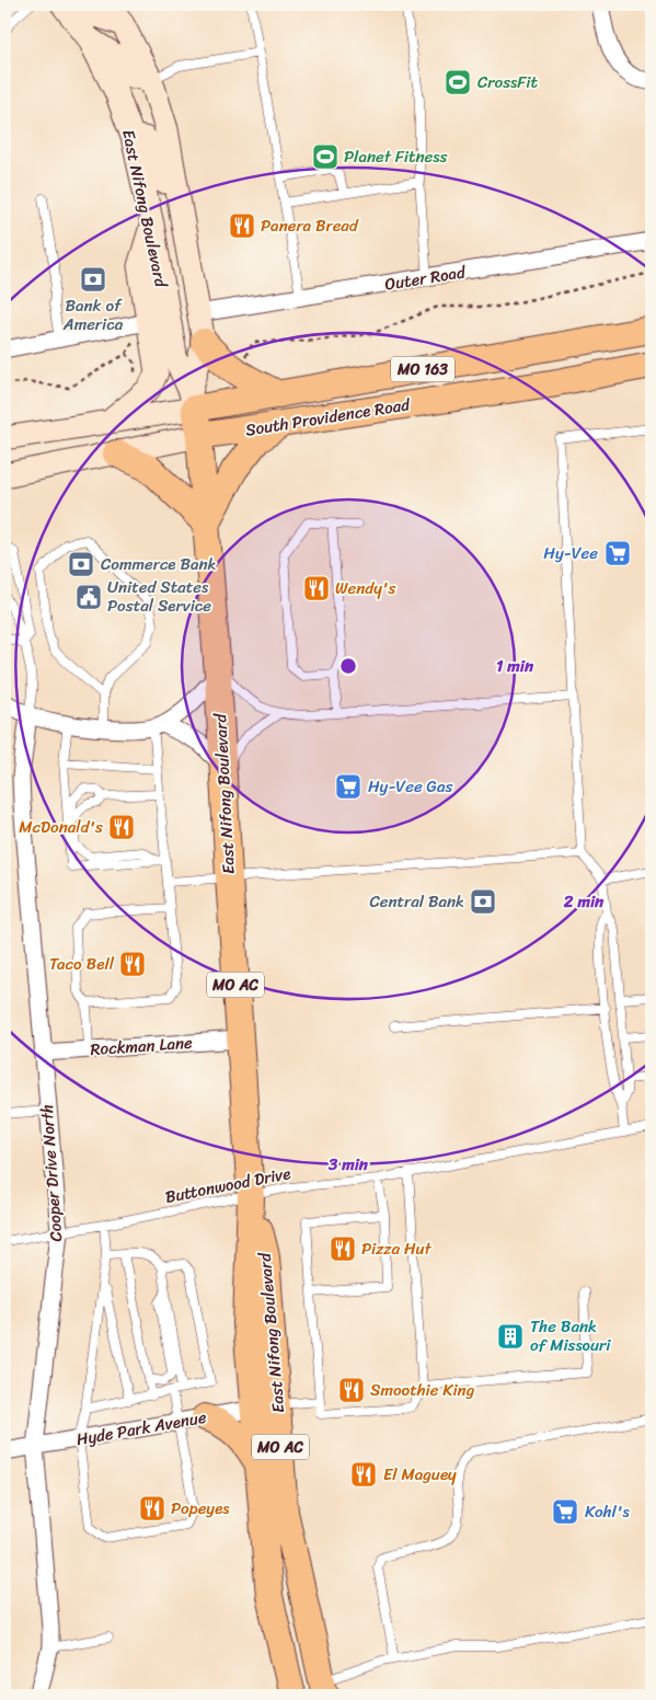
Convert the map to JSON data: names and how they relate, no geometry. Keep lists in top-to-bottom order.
{
  "streets": {
    "main road": [
      "East Nifong Boulevard",
      "MO 163",
      "South Providence Road",
      "MO AC"
    ],
    "street": [
      "Outer Road",
      "Rockman Lane",
      "Cooper Drive North",
      "Hyde Park Avenue"
    ],
    "lane": ["Buttonwood Drive"]
  },
  "crossings": [
    ["East Nifong Boulevard", "Outer Road"],
    ["East Nifong Boulevard", "South Providence Road"],
    ["East Nifong Boulevard", "Rockman Lane"],
    ["East Nifong Boulevard", "Buttonwood Drive"],
    ["East Nifong Boulevard", "Hyde Park Avenue"],
    ["Rockman Lane", "Cooper Drive North"],
    ["Cooper Drive North", "Buttonwood Drive"],
    ["Cooper Drive North", "Hyde Park Avenue"]
  ],
  "places": {
    "sports": ["CrossFit", "Planet Fitness"],
    "restaurant": [
      "Panera Bread",
      "Wendy's",
      "McDonald's",
      "Taco Bell",
      "Pizza Hut",
      "Smoothie King",
      "El Maguey",
      "Popeyes"
    ],
    "bank": ["Bank of America", "Commerce Bank", "Central Bank"],
    "supermarket": ["Hy-Vee", "Hy-Vee Gas", "Kohl's"],
    "public building": ["United States Postal Service"],
    "building": ["The Bank of Missouri"]
  },
  "rings": ["1 min", "2 min", "3 min"]
}
